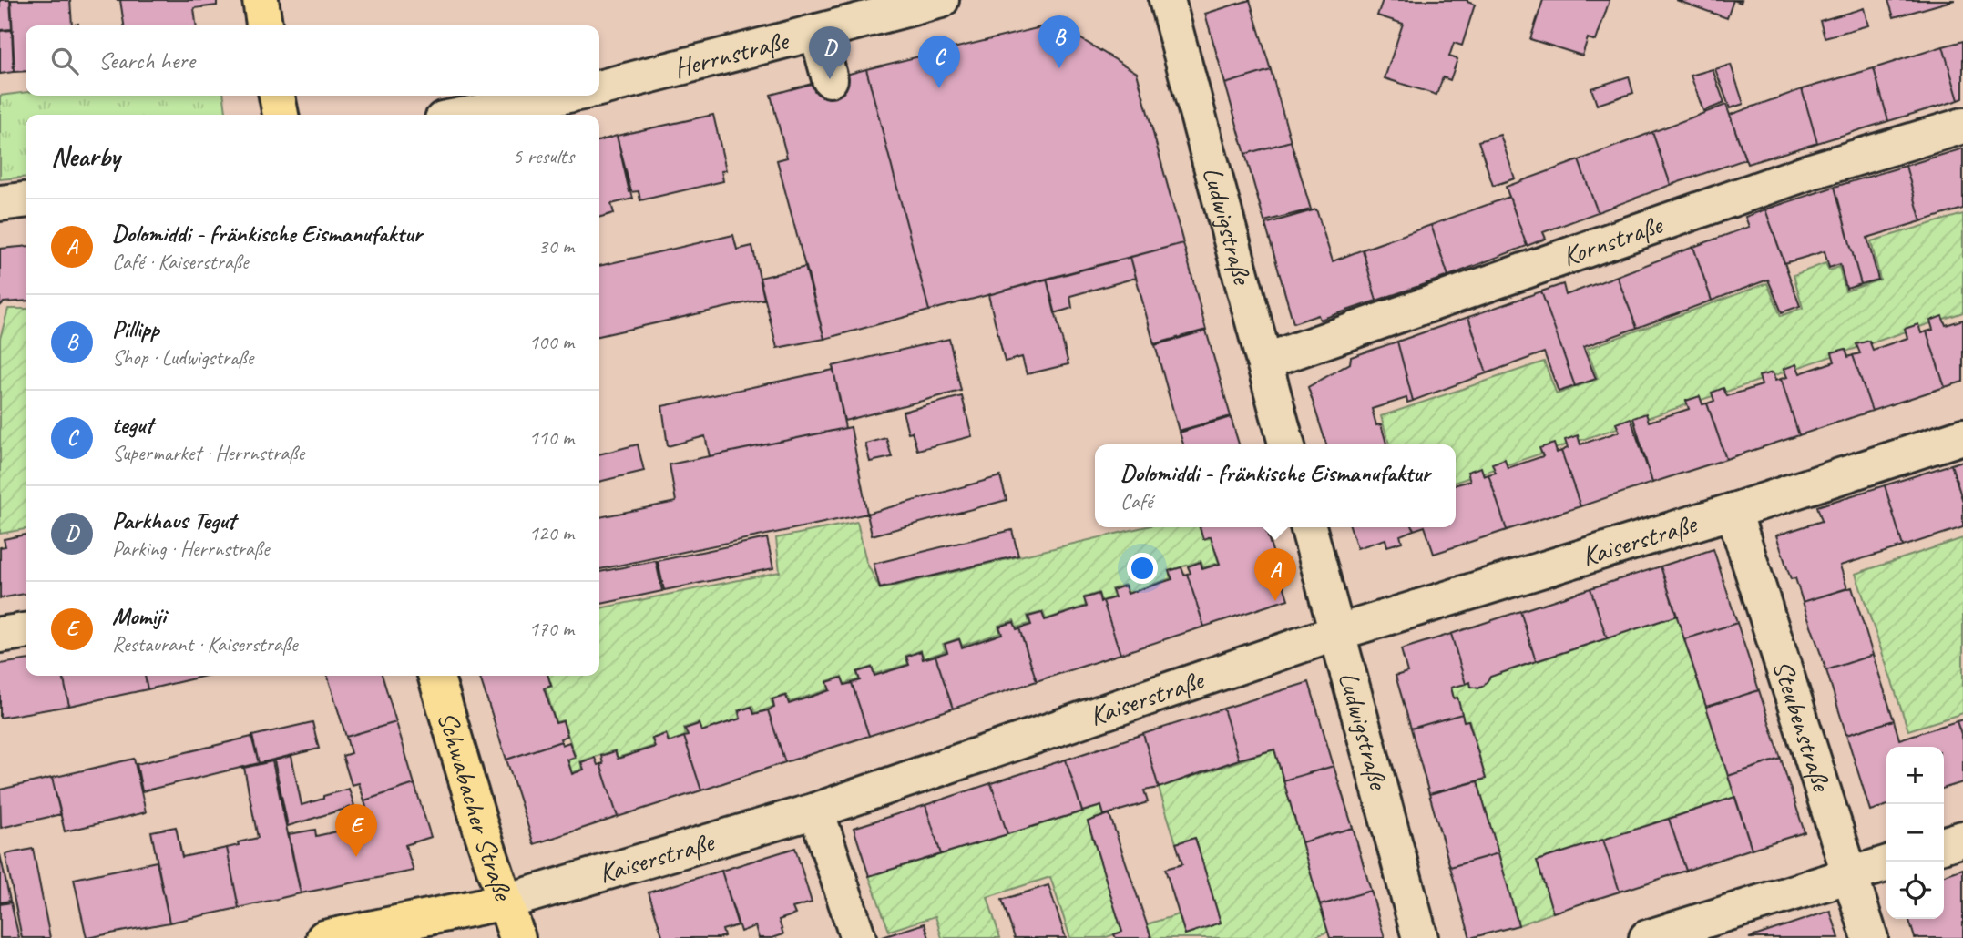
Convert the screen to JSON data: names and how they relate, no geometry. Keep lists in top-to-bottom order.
{
  "streets": {
    "main road": ["Kaiserstraße", "Schwabacher Straße"],
    "street": [
      "Herrnstraße",
      "Ludwigstraße",
      "Kornstraße",
      "Steubenstraße"
    ]
  },
  "crossings": [
    ["Ludwigstraße", "Kornstraße"],
    ["Ludwigstraße", "Kaiserstraße"],
    ["Kaiserstraße", "Steubenstraße"],
    ["Kaiserstraße", "Schwabacher Straße"]
  ],
  "page": {
    "pins": [
      "B",
      "D",
      "C",
      "A",
      "E"
    ],
    "search": "Search here",
    "heading": ["Nearby", "5 results"],
    "list": [
      {
        "mark": "A",
        "name": "Dolomiddi - fränkische Eismanufaktur",
        "note": "Café · Kaiserstraße",
        "value": "30 m"
      },
      {
        "mark": "B",
        "name": "Pillipp",
        "note": "Shop · Ludwigstraße",
        "value": "100 m"
      },
      {
        "mark": "C",
        "name": "tegut",
        "note": "Supermarket · Herrnstraße",
        "value": "110 m"
      },
      {
        "mark": "D",
        "name": "Parkhaus Tegut",
        "note": "Parking · Herrnstraße",
        "value": "120 m"
      },
      {
        "mark": "E",
        "name": "Momiji",
        "note": "Restaurant · Kaiserstraße",
        "value": "170 m"
      }
    ],
    "popup": ["Dolomiddi - fränkische Eismanufaktur", "Café"],
    "map_buttons": ["+", "−"]
  }
}
